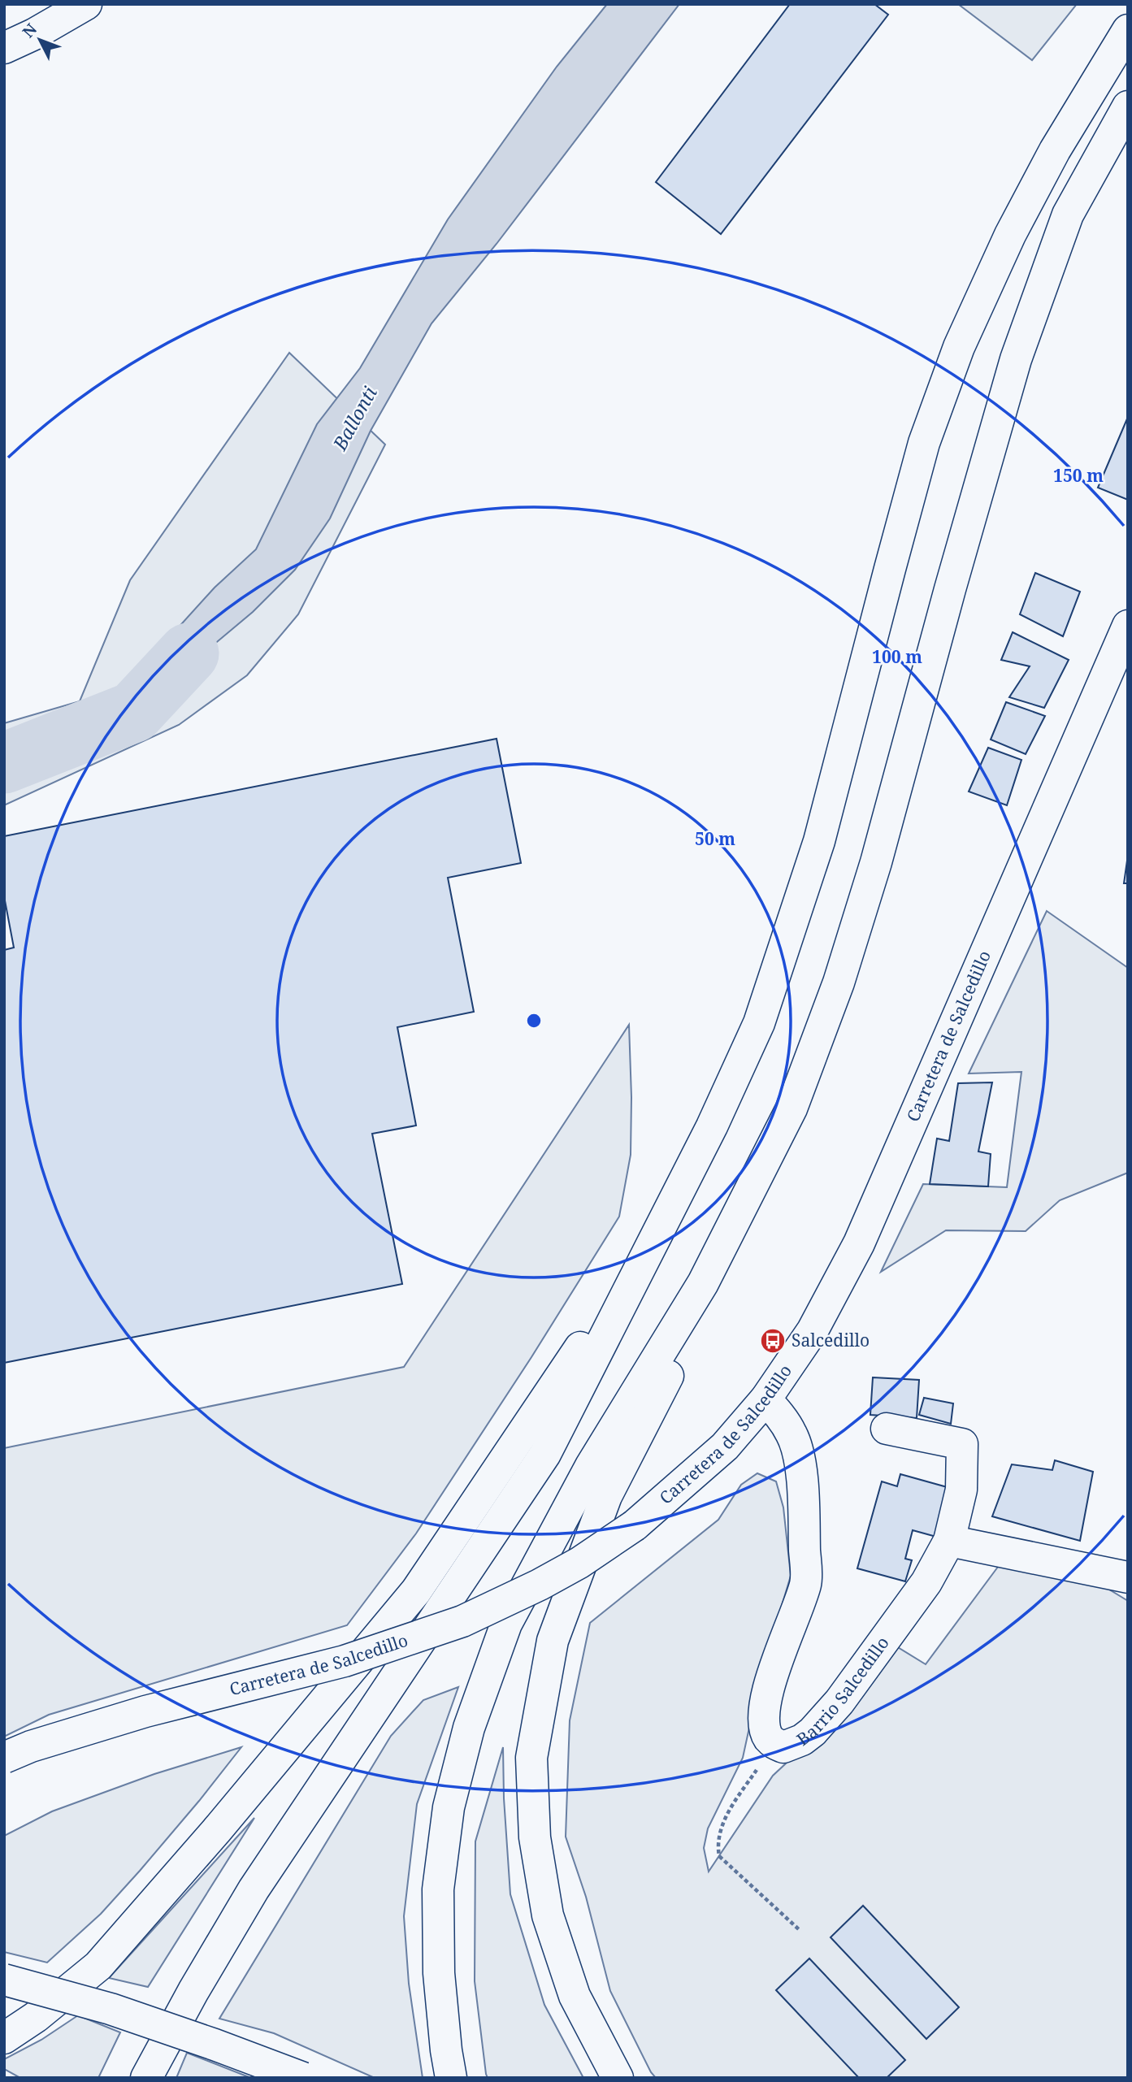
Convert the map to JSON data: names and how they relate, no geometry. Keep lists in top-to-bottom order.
{
  "streets": {
    "main road": ["Carretera de Salcedillo", "Barrio Salcedillo"]
  },
  "crossings": [
    ["Carretera de Salcedillo", "Barrio Salcedillo"]
  ],
  "water": ["Ballonti"],
  "places": {
    "bus stop": ["Salcedillo"]
  },
  "north": "top left",
  "rings": ["150 m", "100 m", "50 m"]
}
